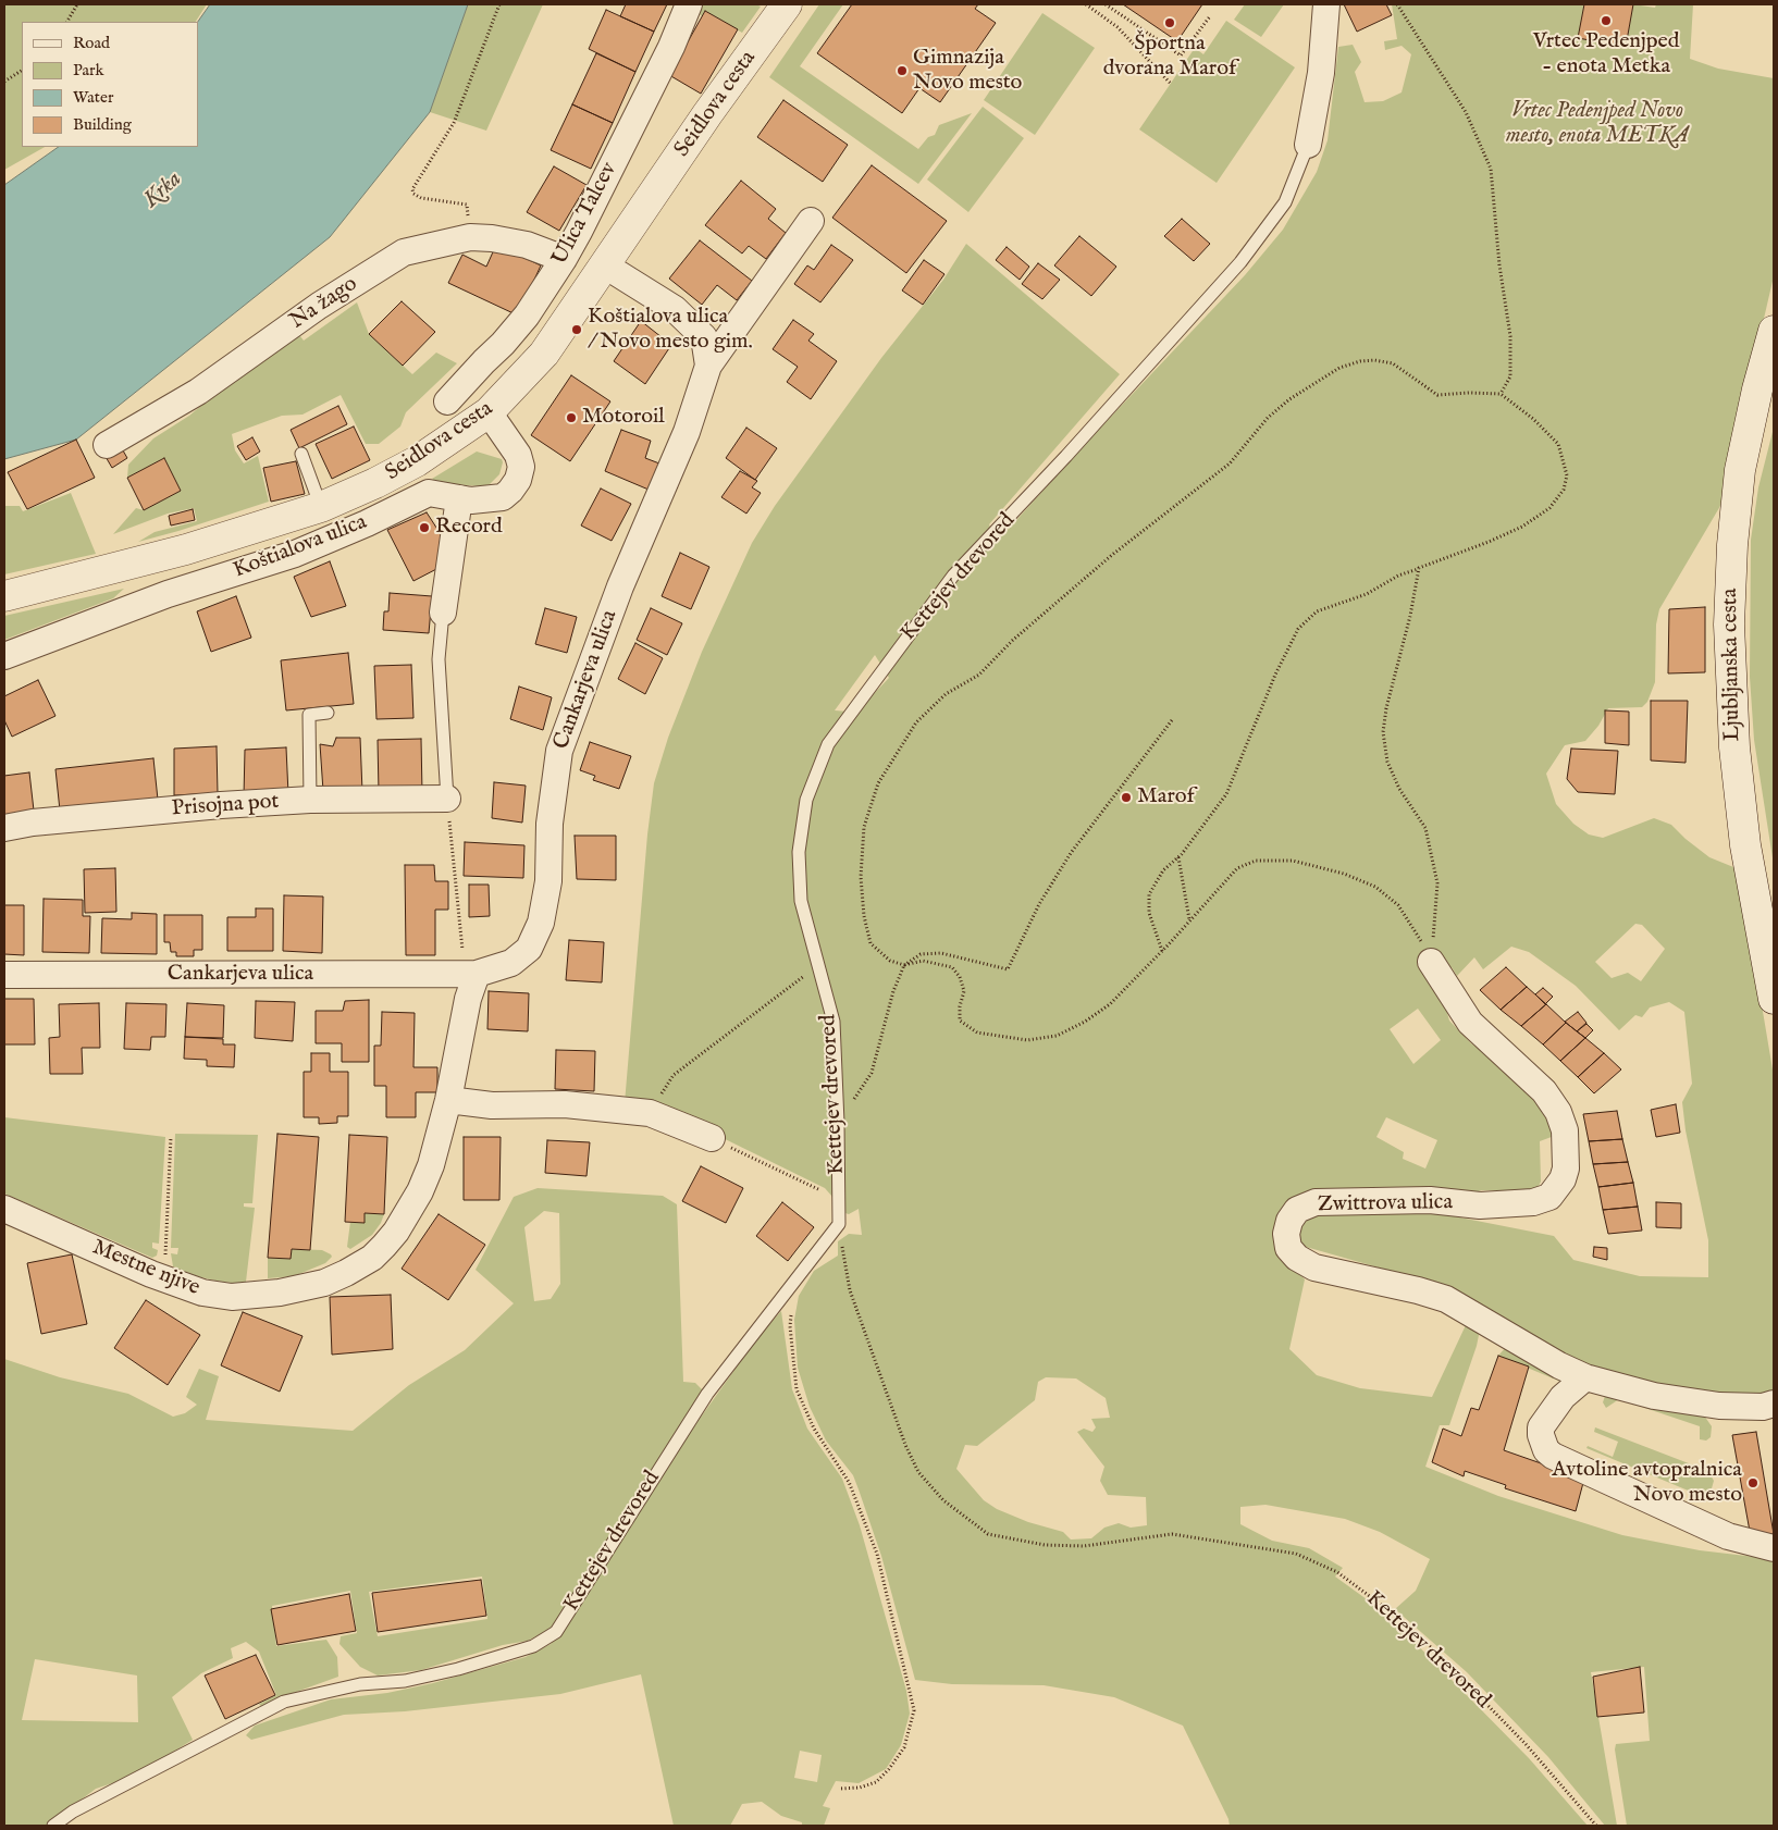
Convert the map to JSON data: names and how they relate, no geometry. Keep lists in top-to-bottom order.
{
  "streets": {
    "street": [
      "Seidlova cesta",
      "Ulica Talcev",
      "Na žago",
      "Koštialova ulica",
      "Kettejev drevored",
      "Ljubljanska cesta",
      "Cankarjeva ulica",
      "Prisojna pot",
      "Zwittrova ulica",
      "Mestne njive"
    ]
  },
  "crossings": [
    ["Seidlova cesta", "Koštialova ulica"],
    ["Seidlova cesta", "Cankarjeva ulica"],
    ["Ulica Talcev", "Na žago"]
  ],
  "water": ["Krka"],
  "parks": ["Vrtec Pedenjped Novo mesto, enota METKA"],
  "places": [
    "Vrtec Pedenjped - enota Metka",
    "Športna dvorana Marof",
    "Gimnazija Novo mesto",
    "Koštialova ulica / Novo mesto gim.",
    "Motoroil",
    "Record",
    "Marof",
    "Avtoline avtopralnica Novo mesto"
  ],
  "legend": [
    "Road",
    "Park",
    "Water",
    "Building"
  ]
}
